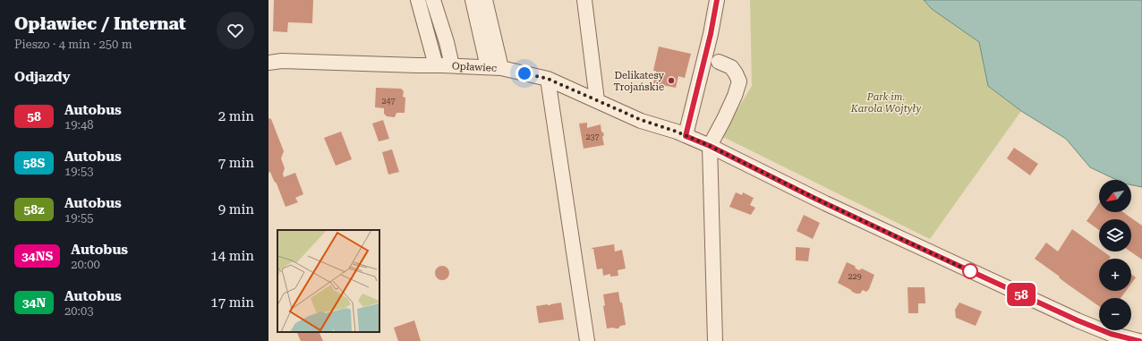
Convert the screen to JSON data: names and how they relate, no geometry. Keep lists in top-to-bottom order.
{
  "streets": {
    "street": ["Opławiec"]
  },
  "parks": ["Park im. Karola Wojtyły"],
  "places": ["Delikatesy Trojańskie"],
  "lines": ["bus line 58"],
  "house_numbers": ["247", "237", "229"],
  "north": "bottom left",
  "page": {
    "heading": [
      ["Opławiec / Internat", "Pieszo · 4 min · 250 m"],
      "Odjazdy"
    ],
    "on_map": "58",
    "list": [
      {
        "mark": "58",
        "name": "Autobus",
        "note": "19:48",
        "value": "2 min"
      },
      {
        "mark": "58S",
        "name": "Autobus",
        "note": "19:53",
        "value": "7 min"
      },
      {
        "mark": "58z",
        "name": "Autobus",
        "note": "19:55",
        "value": "9 min"
      },
      {
        "mark": "34NS",
        "name": "Autobus",
        "note": "20:00",
        "value": "14 min"
      },
      {
        "mark": "34N",
        "name": "Autobus",
        "note": "20:03",
        "value": "17 min"
      }
    ],
    "map_buttons": ["+", "−"]
  }
}
